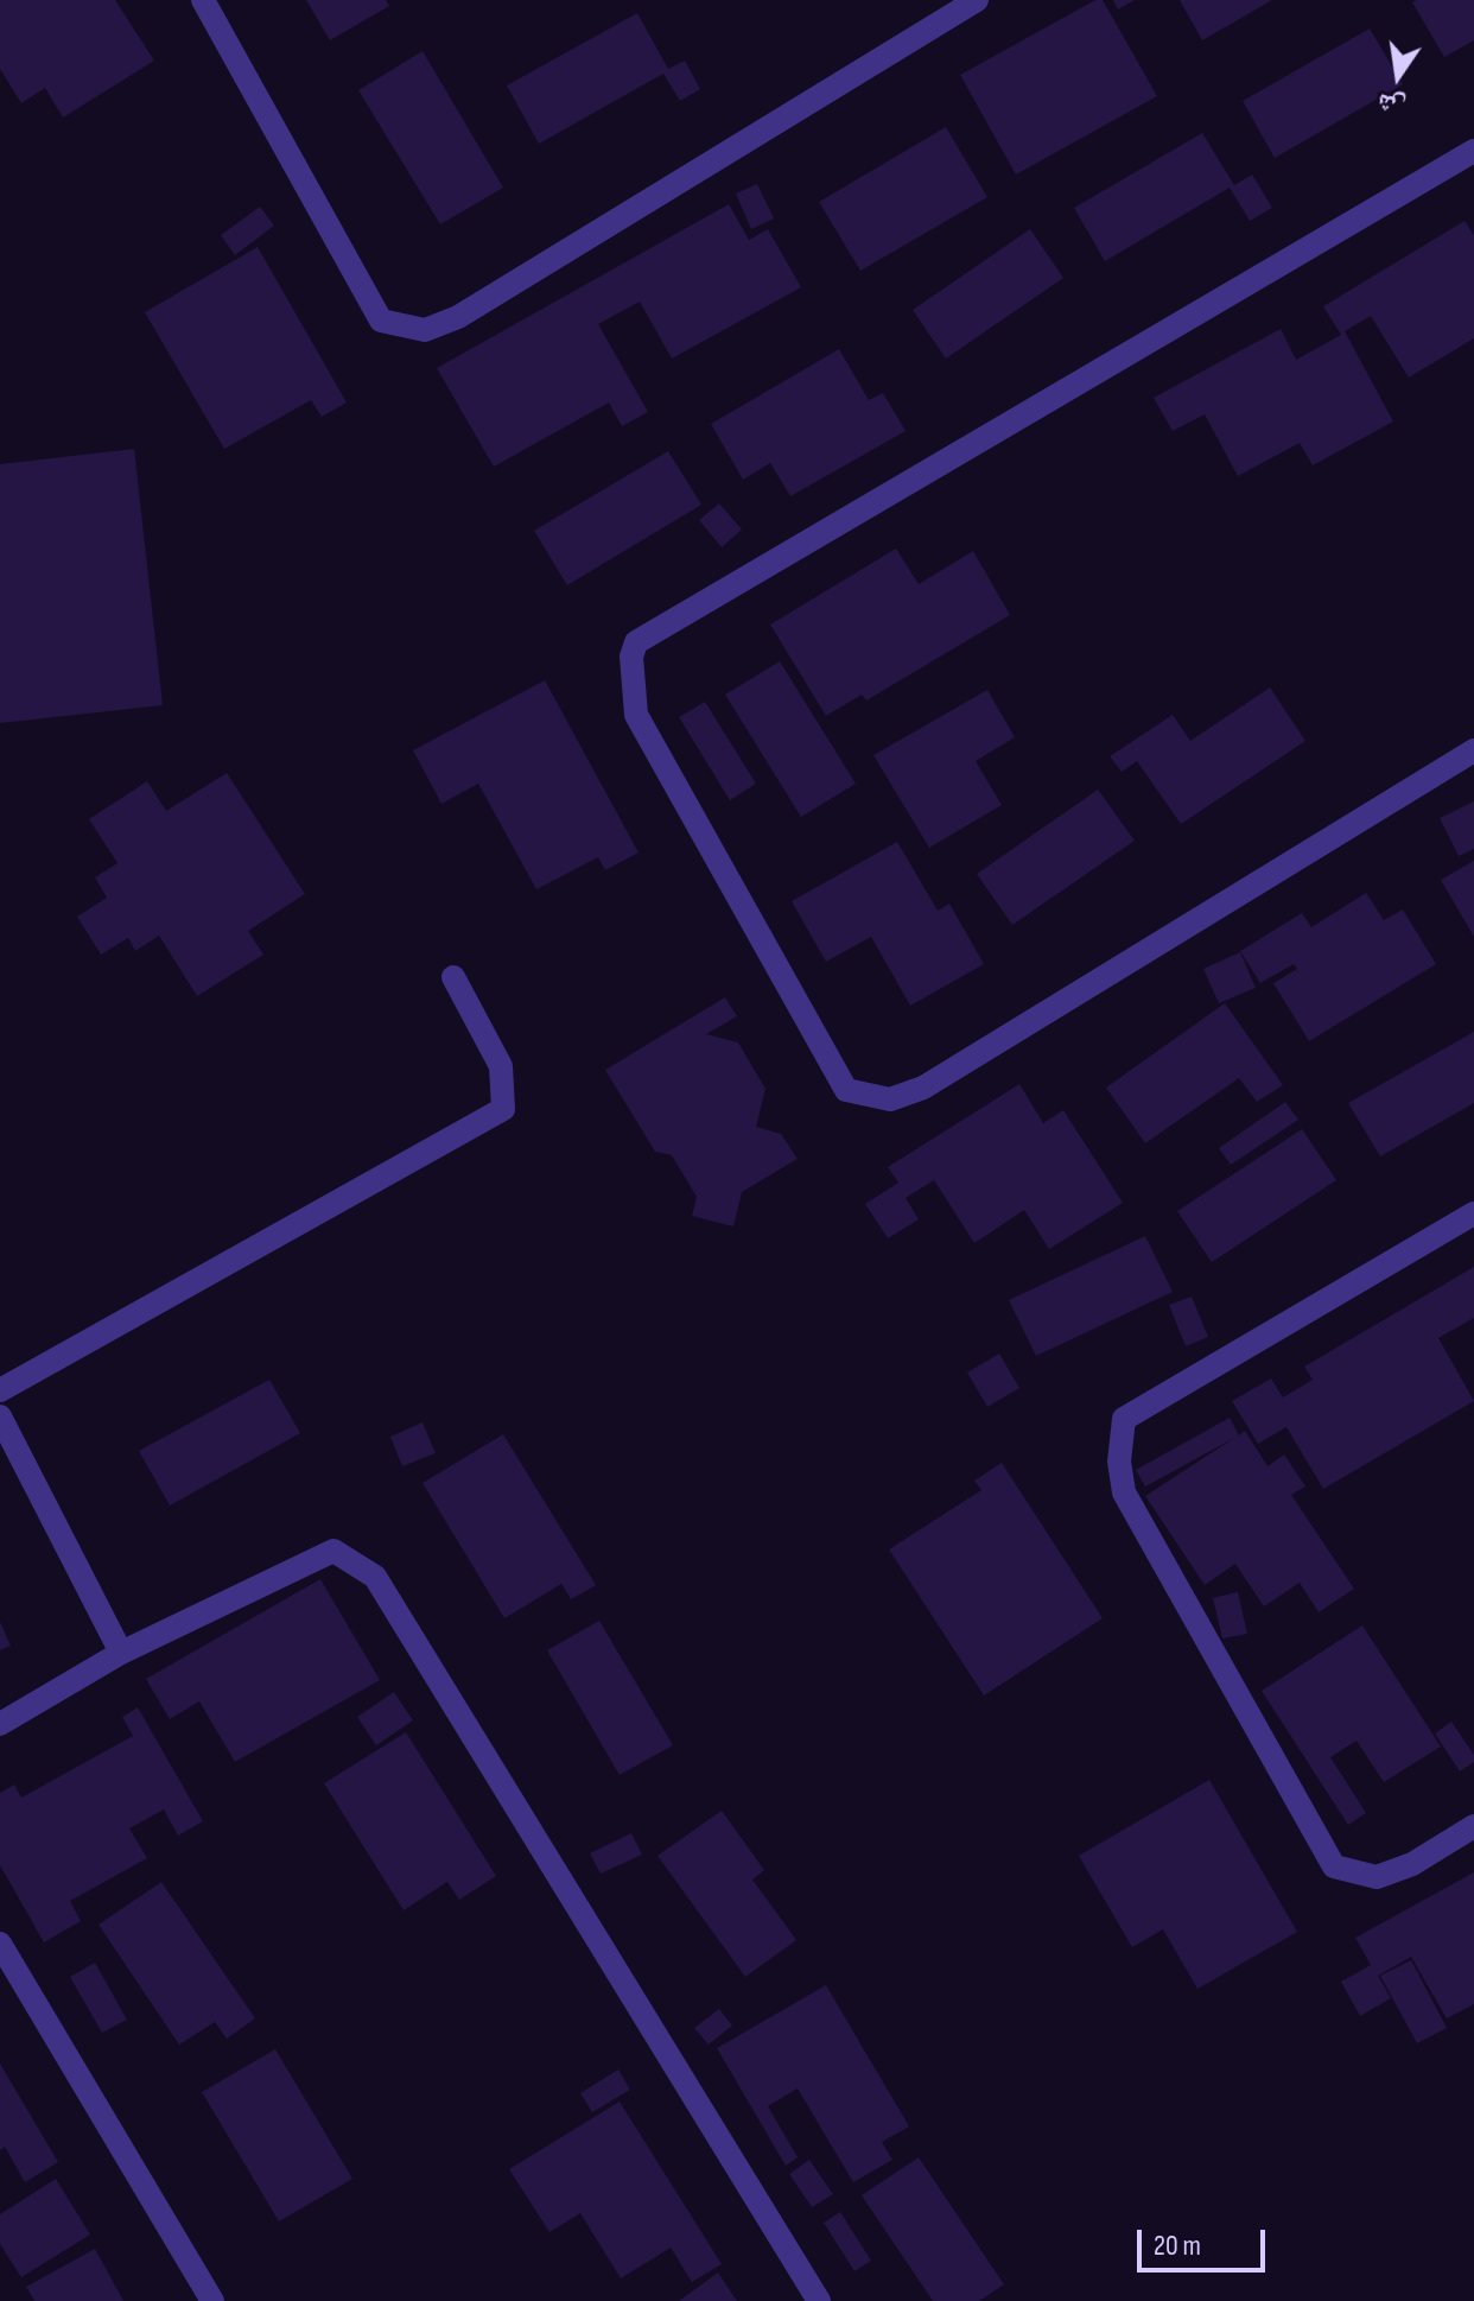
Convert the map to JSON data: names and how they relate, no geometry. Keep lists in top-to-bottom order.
{
  "scale_bar": "20 m",
  "north": "bottom"
}
